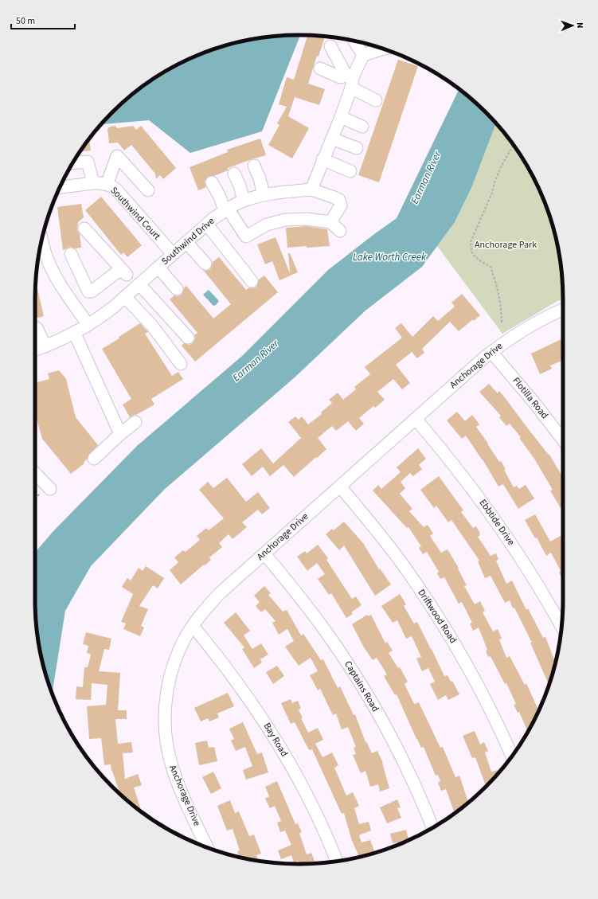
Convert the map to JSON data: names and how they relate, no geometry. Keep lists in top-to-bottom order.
{
  "streets": {
    "street": [
      "Southwind Court",
      "Southwind Drive",
      "Anchorage Drive",
      "Flotilla Road",
      "Ebbtide Drive",
      "Driftwood Road",
      "Captains Road",
      "Bay Road"
    ]
  },
  "crossings": [
    ["Southwind Court", "Southwind Drive"],
    ["Anchorage Drive", "Flotilla Road"],
    ["Anchorage Drive", "Ebbtide Drive"],
    ["Anchorage Drive", "Driftwood Road"],
    ["Anchorage Drive", "Captains Road"],
    ["Anchorage Drive", "Bay Road"]
  ],
  "water": ["Earman River", "Lake Worth Creek"],
  "parks": ["Anchorage Park"],
  "scale_bar": "50 m",
  "north": "right"
}
